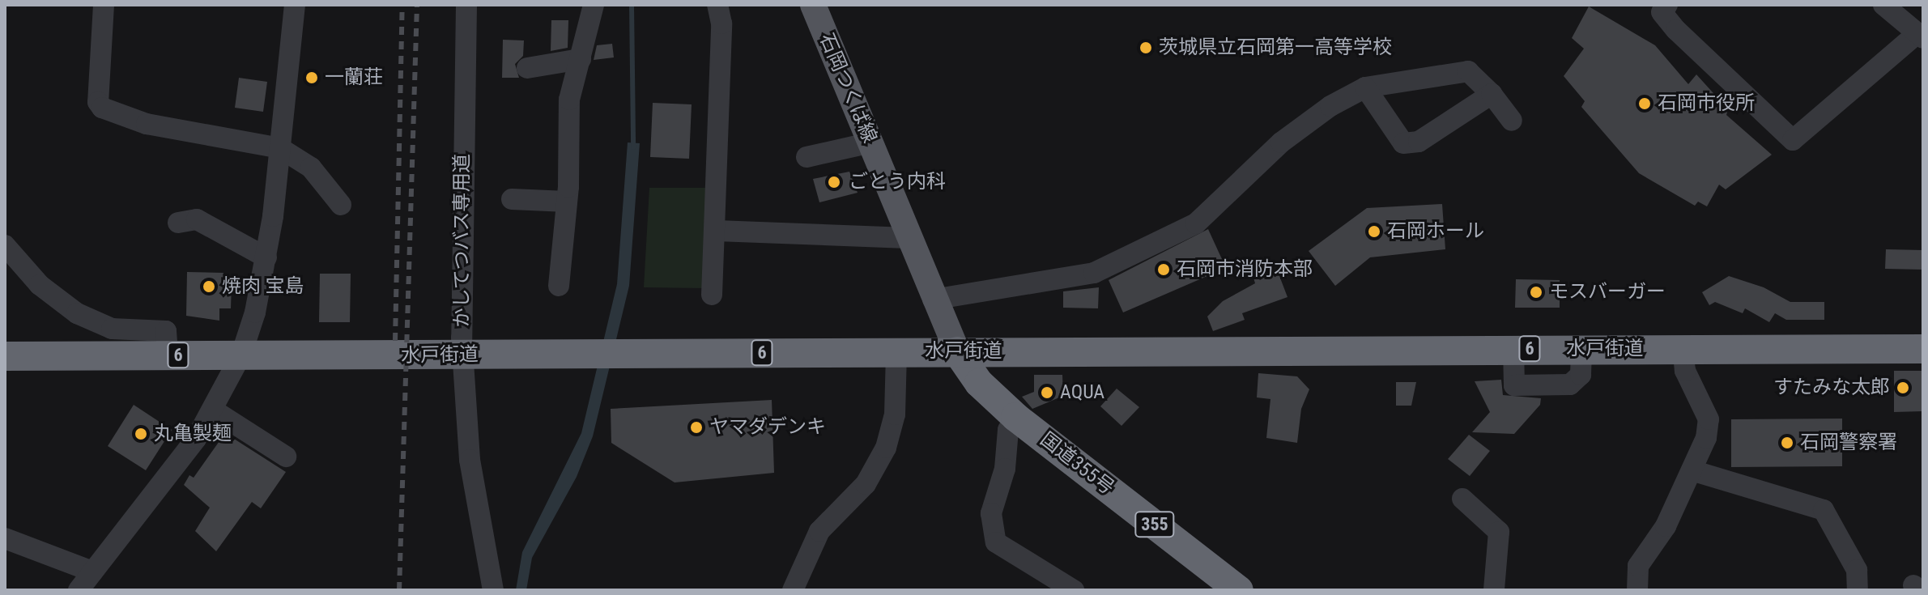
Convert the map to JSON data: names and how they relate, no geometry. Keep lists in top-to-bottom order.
{
  "streets": {
    "highway": [
      "6",
      "水戸街道",
      "国道355号",
      "355"
    ],
    "main road": ["石岡つくば線"],
    "street": ["かしてつバス専用道"]
  },
  "crossings": [
    ["石岡つくば線", "水戸街道"],
    ["石岡つくば線", "国道355号"],
    ["水戸街道", "国道355号"]
  ],
  "places": [
    "茨城県立石岡第一高等学校",
    "一蘭荘",
    "石岡市役所",
    "ごとう内科",
    "石岡ホール",
    "石岡市消防本部",
    "焼肉 宝島",
    "モスバーガー",
    "すたみな太郎",
    "AQUA",
    "ヤマダデンキ",
    "丸亀製麺",
    "石岡警察署"
  ]
}
